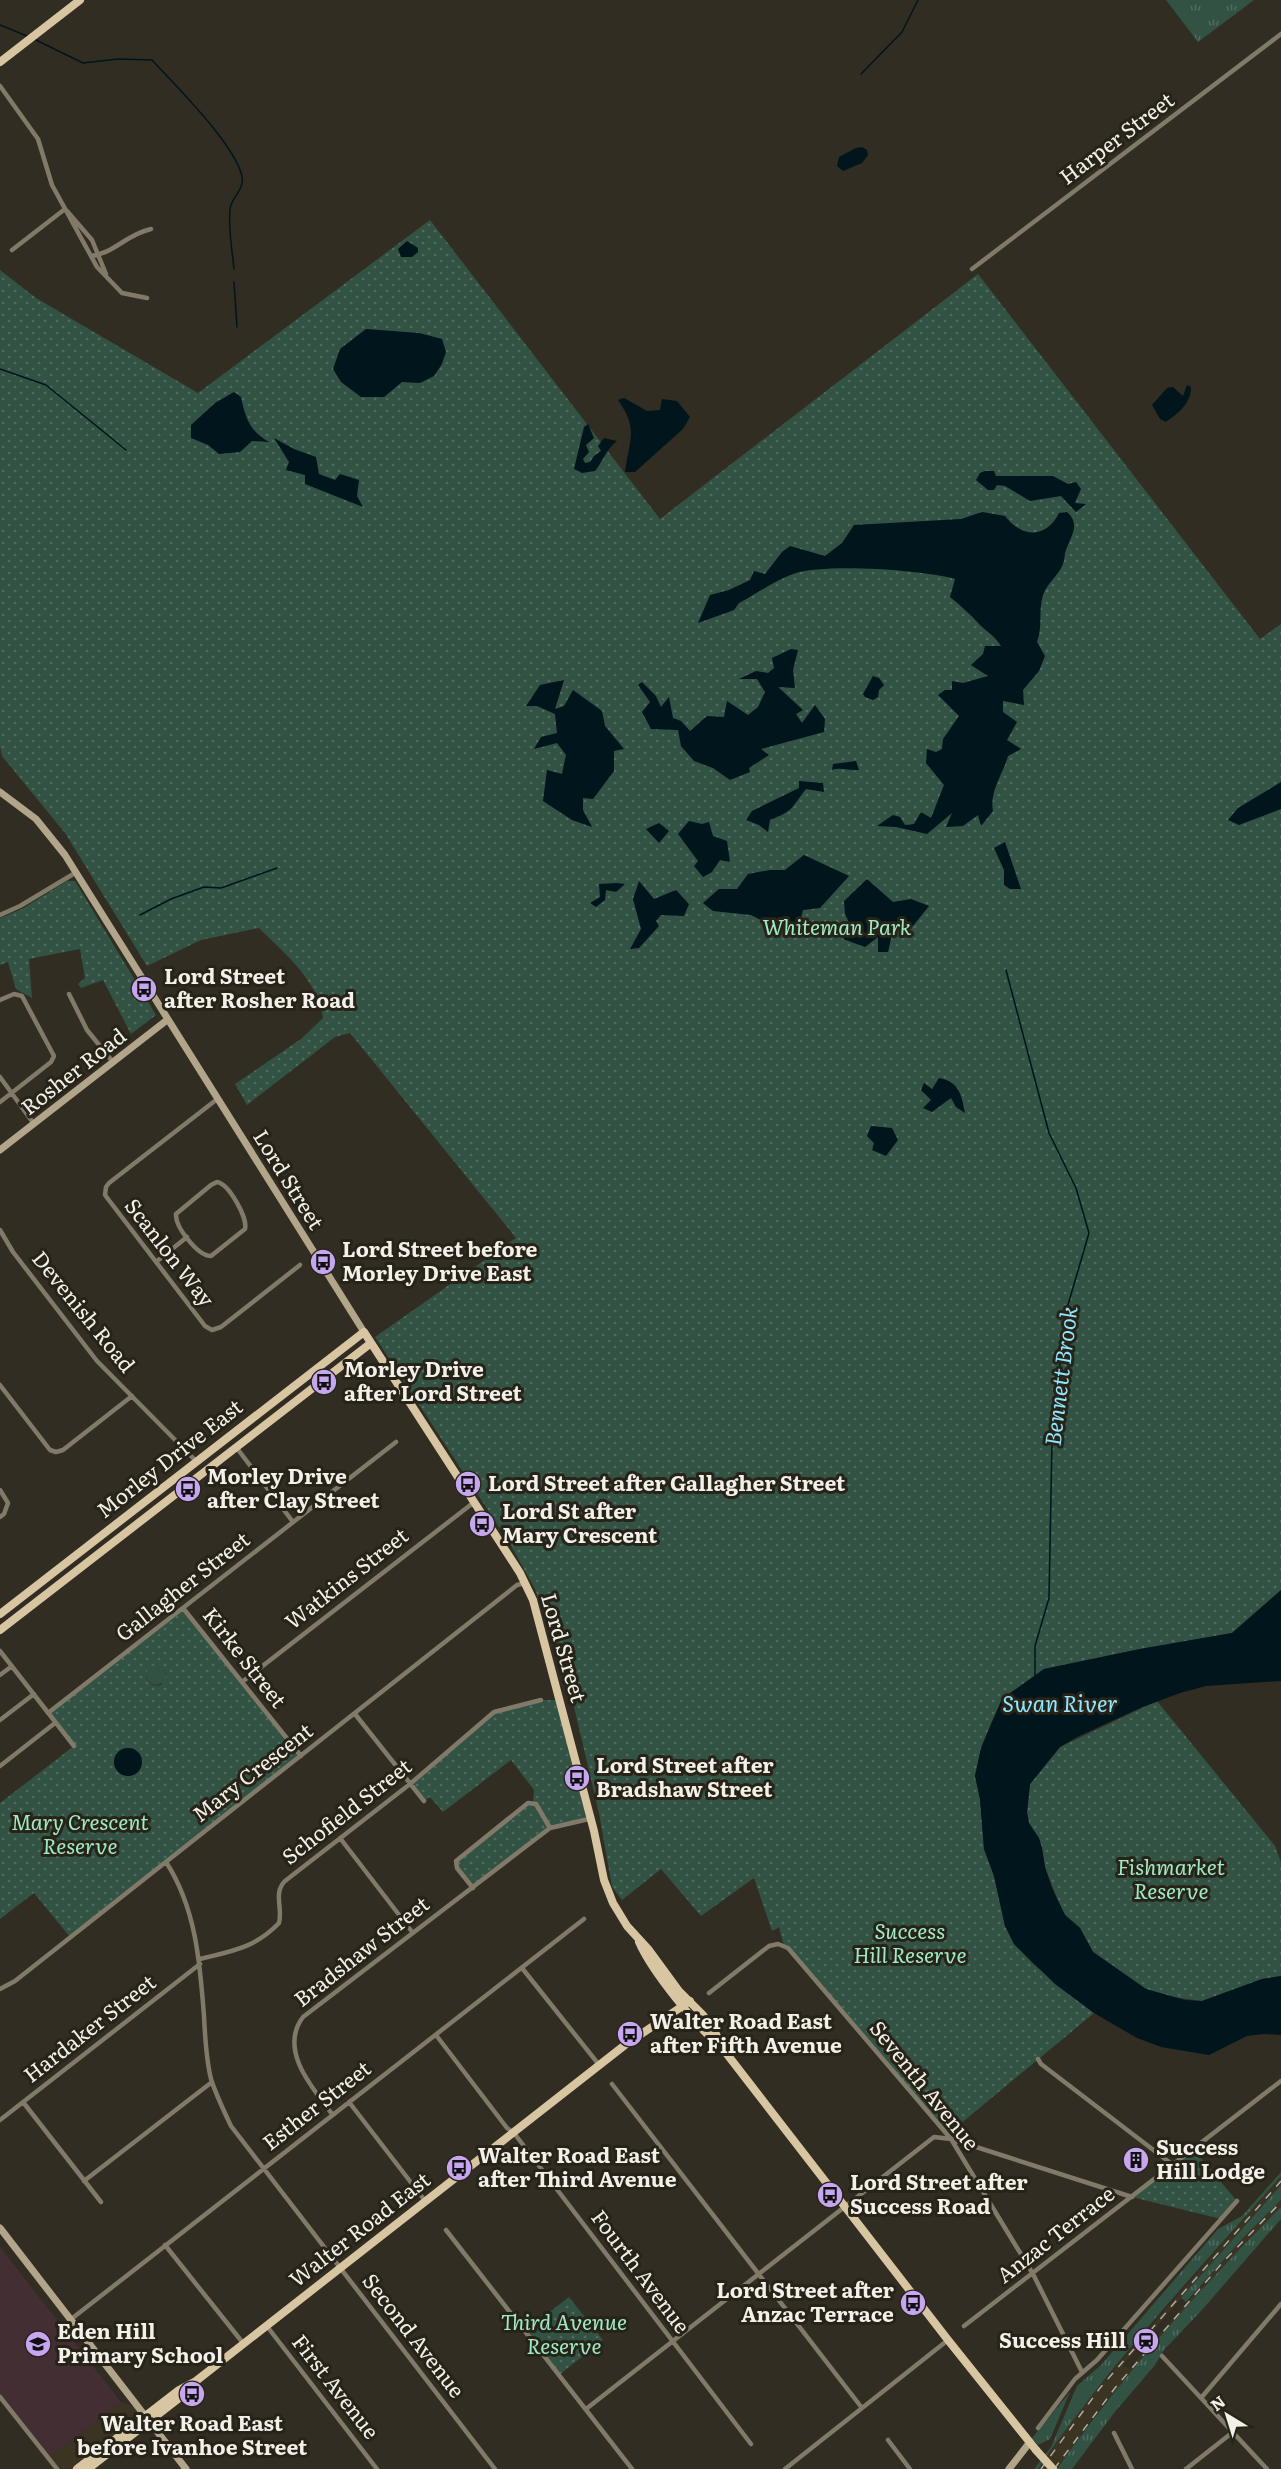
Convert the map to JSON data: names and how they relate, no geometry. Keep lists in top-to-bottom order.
{
  "streets": {
    "main road": [
      "Rosher Road",
      "Lord Street",
      "Morley Drive East",
      "Walter Road East"
    ],
    "street": [
      "Harper Street",
      "Scanlon Way",
      "Devenish Road",
      "Watkins Street",
      "Gallagher Street",
      "Kirke Street",
      "Mary Crescent",
      "Schofield Street",
      "Bradshaw Street",
      "Hardaker Street",
      "Seventh Avenue",
      "Esther Street",
      "Anzac Terrace",
      "Fourth Avenue",
      "Second Avenue",
      "First Avenue"
    ]
  },
  "crossings": [
    ["Rosher Road", "Lord Street"],
    ["Lord Street", "Scanlon Way"],
    ["Lord Street", "Morley Drive East"],
    ["Lord Street", "Watkins Street"],
    ["Lord Street", "Mary Crescent"],
    ["Lord Street", "Bradshaw Street"],
    ["Lord Street", "Walter Road East"],
    ["Devenish Road", "Morley Drive East"],
    ["Watkins Street", "Kirke Street"],
    ["Gallagher Street", "Kirke Street"],
    ["Kirke Street", "Mary Crescent"],
    ["Mary Crescent", "Second Avenue"],
    ["Schofield Street", "Hardaker Street"],
    ["Schofield Street", "Second Avenue"],
    ["Bradshaw Street", "Esther Street"],
    ["Hardaker Street", "Second Avenue"],
    ["Seventh Avenue", "Anzac Terrace"],
    ["Esther Street", "Fourth Avenue"],
    ["Esther Street", "Second Avenue"],
    ["Walter Road East", "Fourth Avenue"],
    ["Walter Road East", "Second Avenue"],
    ["Walter Road East", "First Avenue"]
  ],
  "water": ["Bennett Brook", "Swan River"],
  "parks": [
    "Whiteman Park",
    "Mary Crescent Reserve",
    "Fishmarket Reserve",
    "Success Hill Reserve",
    "Third Avenue Reserve"
  ],
  "places": {
    "bus stop": [
      "Lord Street after Rosher Road",
      "Lord Street before Morley Drive East",
      "Morley Drive after Lord Street",
      "Lord Street after Gallagher Street",
      "Morley Drive after Clay Street",
      "Lord St after Mary Crescent",
      "Lord Street after Bradshaw Street",
      "Walter Road East after Fifth Avenue",
      "Walter Road East after Third Avenue",
      "Lord Street after Success Road",
      "Lord Street after Anzac Terrace",
      "Walter Road East before Ivanhoe Street"
    ],
    "building": ["Success Hill Lodge"],
    "station": ["Success Hill"],
    "school or university": ["Eden Hill Primary School"]
  },
  "north": "top left"
}
